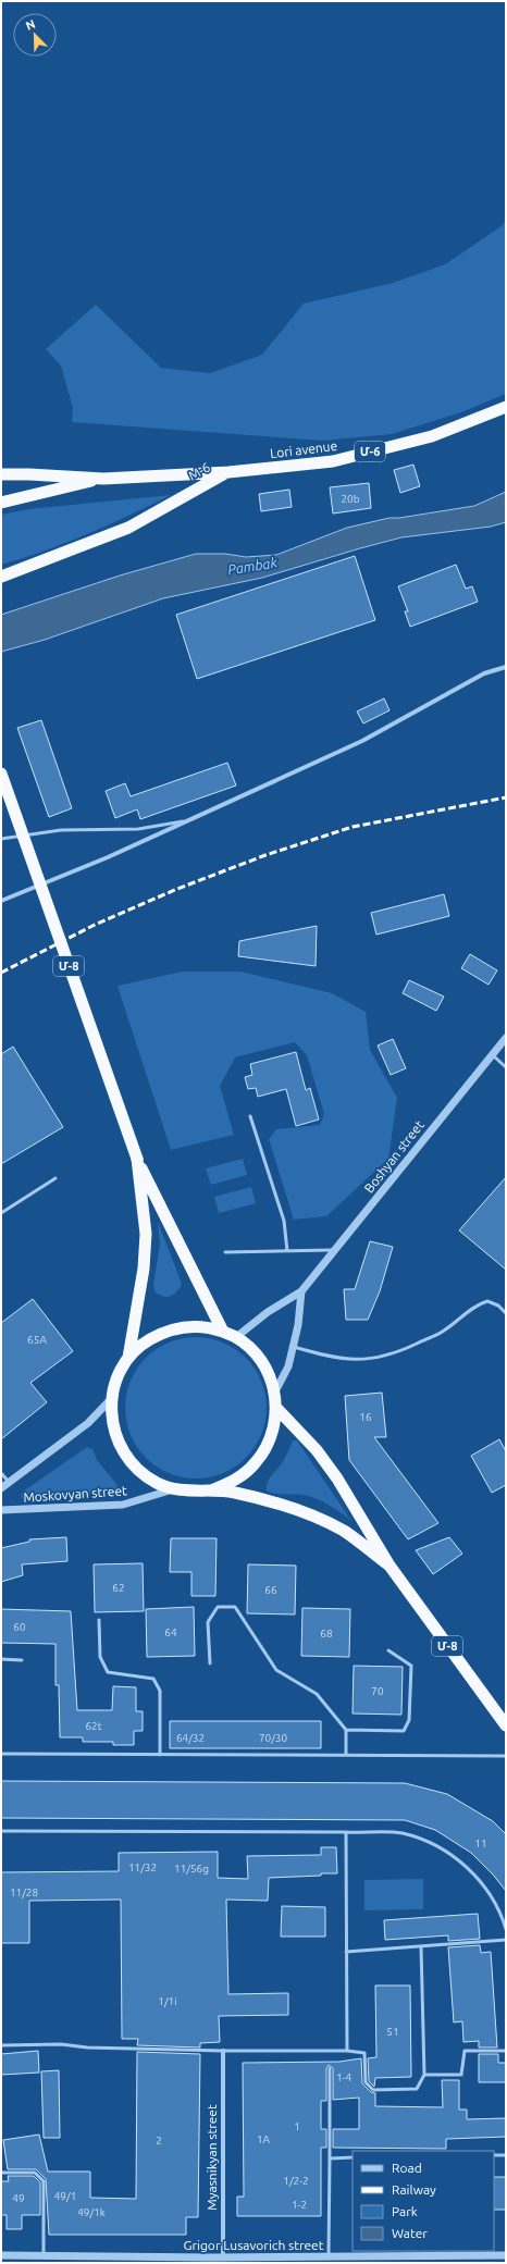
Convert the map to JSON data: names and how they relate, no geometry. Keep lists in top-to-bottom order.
{
  "streets": {
    "highway": [
      "Lori avenue",
      "Մ-6",
      "M-6",
      "Մ-8"
    ],
    "street": [
      "Boshyan street",
      "Moskovyan street",
      "Myasnikyan street",
      "Grigor Lusavorich street"
    ]
  },
  "crossings": [
    ["Lori avenue", "M-6"],
    ["Մ-6", "M-6"],
    ["Myasnikyan street", "Grigor Lusavorich street"]
  ],
  "water": ["Pambak"],
  "house_numbers": [
    "20b",
    "65A",
    "16",
    "62",
    "66",
    "60",
    "64",
    "68",
    "70",
    "62t",
    "64/32",
    "70/30",
    "11",
    "11/32",
    "11/56g",
    "11/28",
    "1/1i",
    "51",
    "1-4",
    "1",
    "1A",
    "2",
    "1/2-2",
    "49/1",
    "49",
    "1-2",
    "49/1k"
  ],
  "legend": [
    "Road",
    "Railway",
    "Park",
    "Water"
  ],
  "north": "top left"
}
